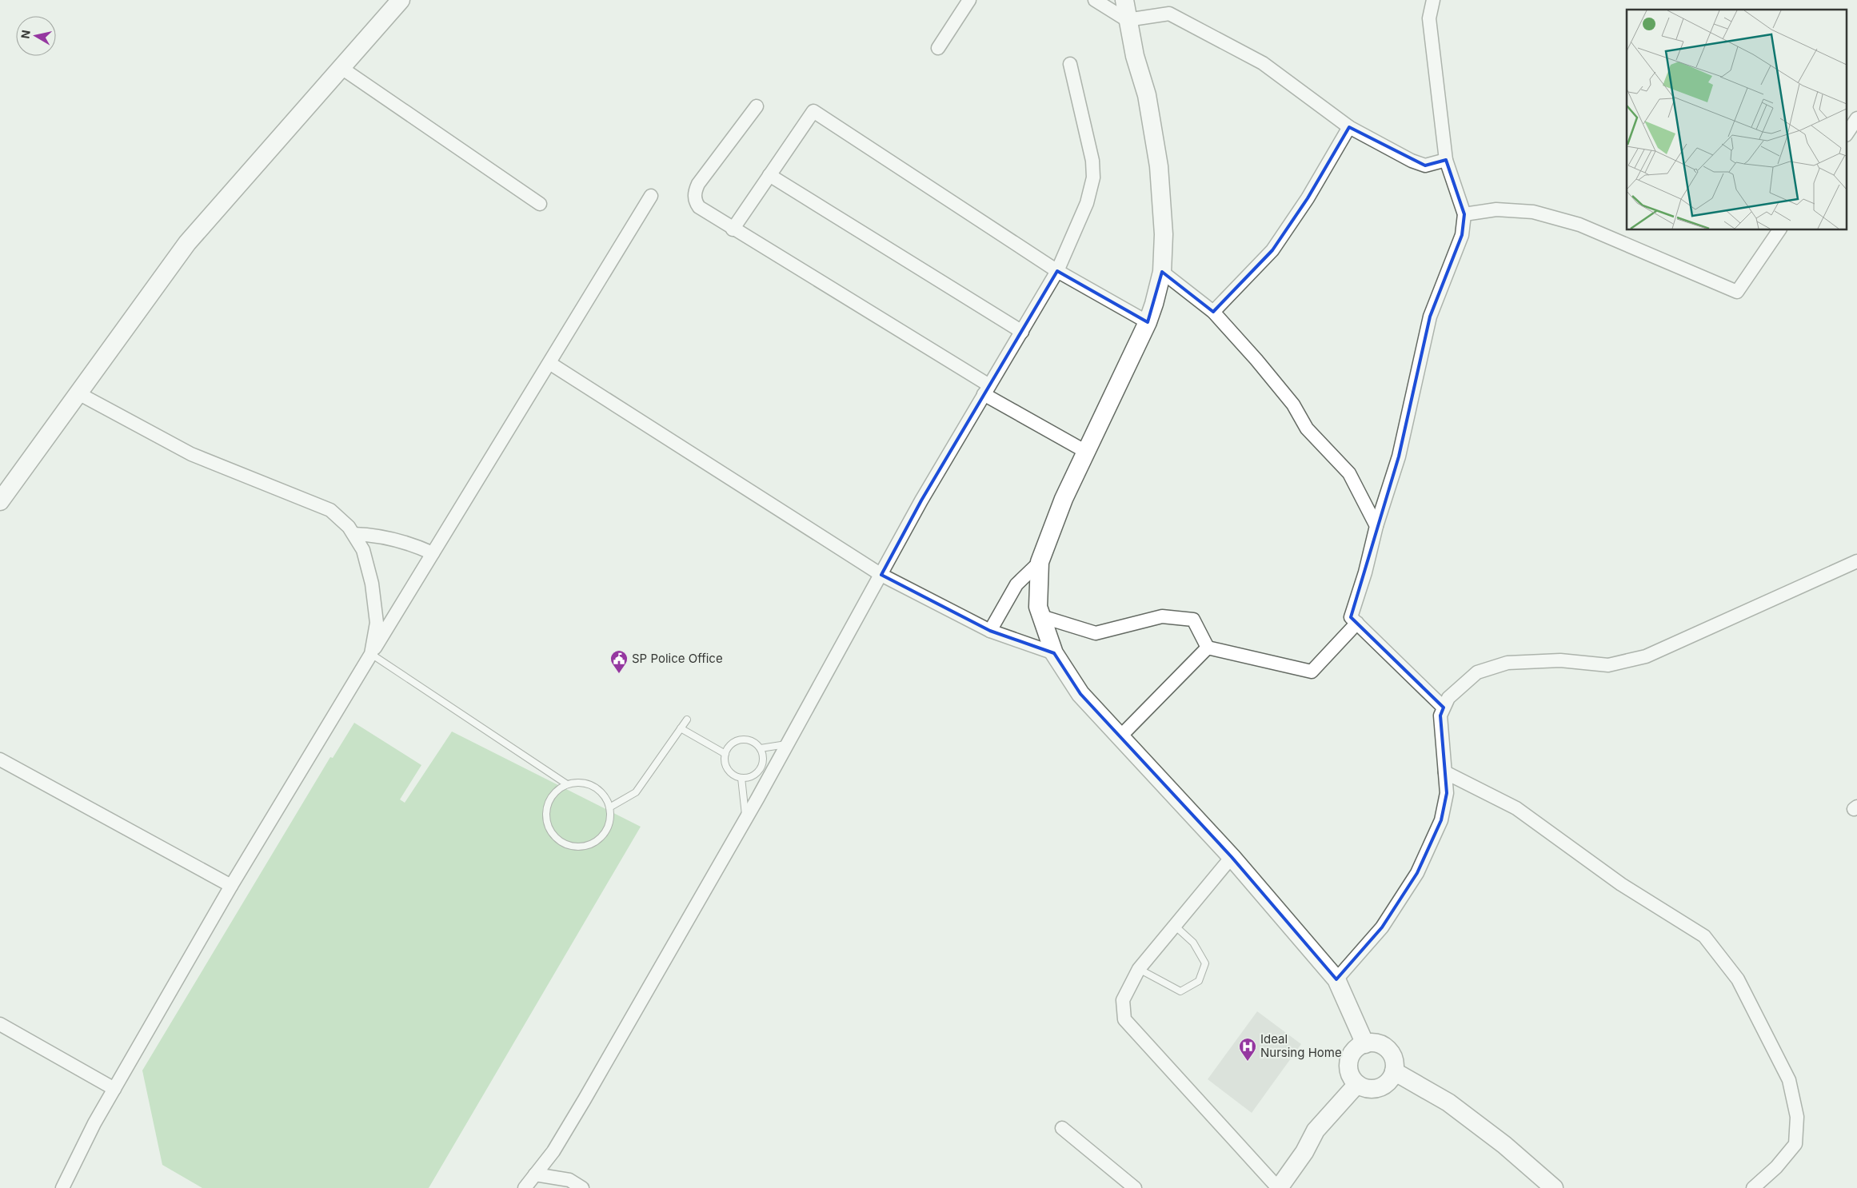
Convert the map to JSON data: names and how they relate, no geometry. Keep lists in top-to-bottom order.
{
  "places": {
    "public building": ["SP Police Office"],
    "hospital": ["Ideal Nursing Home"]
  },
  "north": "left"
}
